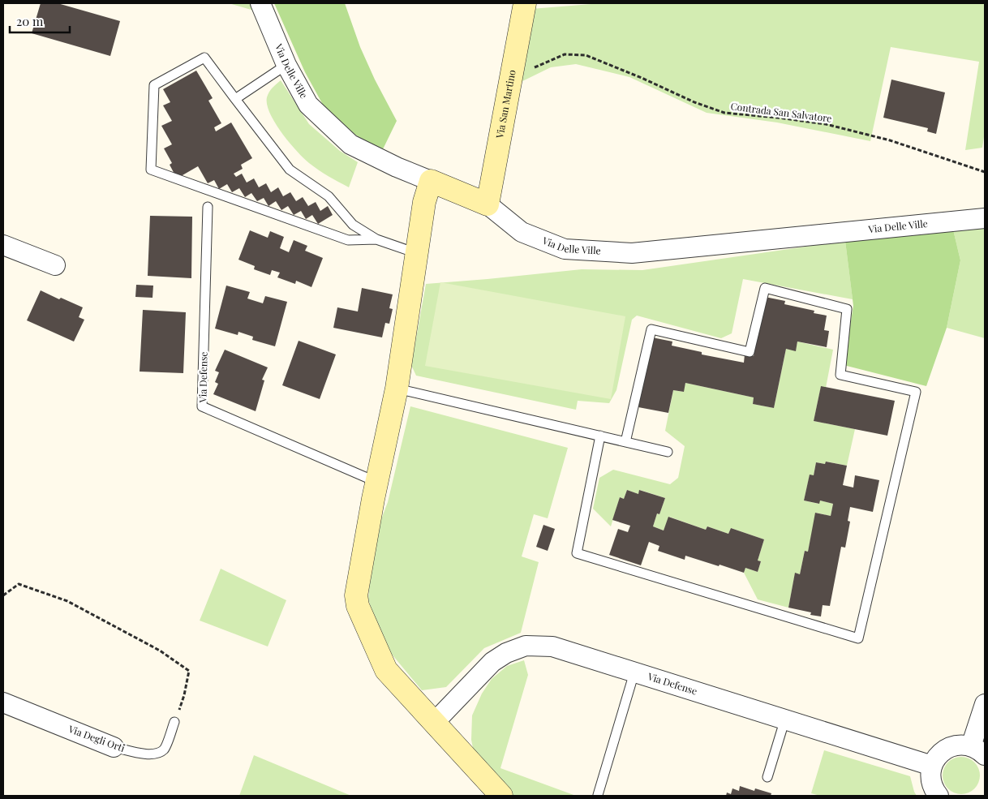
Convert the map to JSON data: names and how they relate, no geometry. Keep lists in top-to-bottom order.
{
  "streets": {
    "street": [
      "Via Delle Ville",
      "Via San Martino",
      "Via Defense",
      "Via Degli Orti"
    ],
    "path": ["Contrada San Salvatore"]
  },
  "crossings": [
    ["Via Delle Ville", "Via San Martino"],
    ["Via San Martino", "Contrada San Salvatore"]
  ],
  "scale_bar": "20 m"
}
